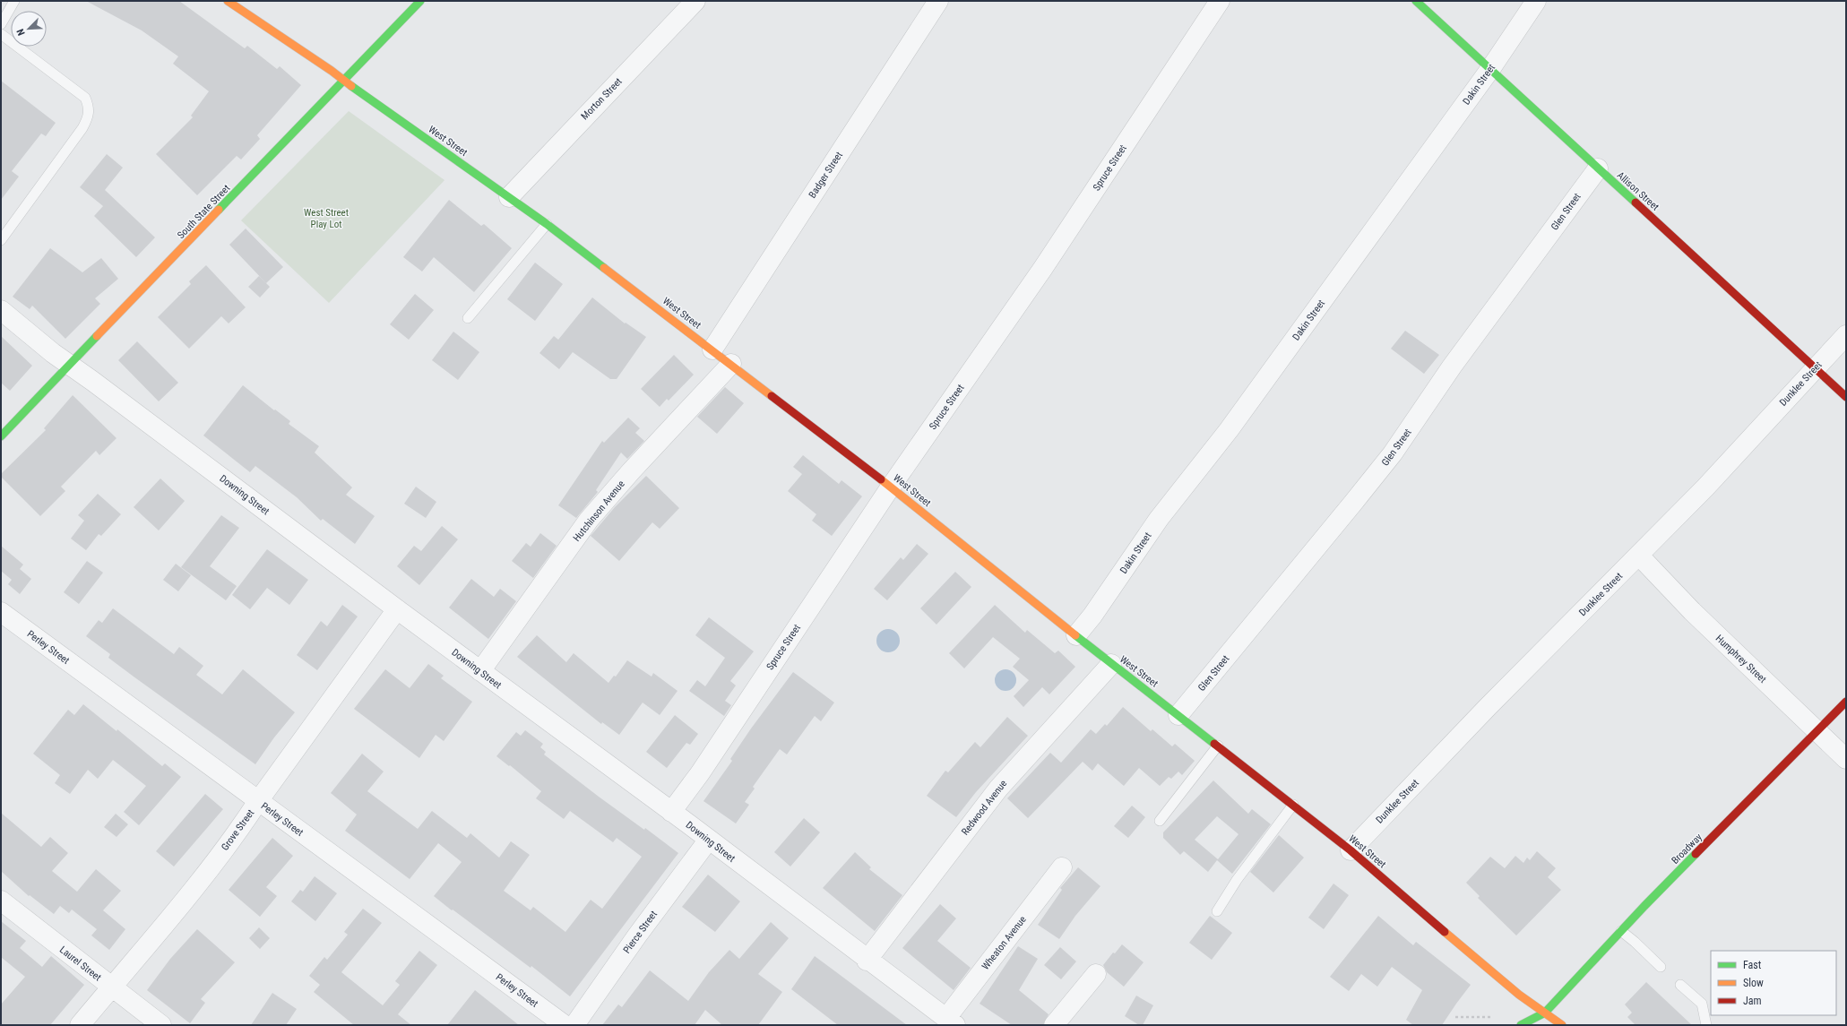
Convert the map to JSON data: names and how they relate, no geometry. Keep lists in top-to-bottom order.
{
  "streets": {
    "street": [
      "Dakin Street",
      "Morton Street",
      "West Street",
      "Spruce Street",
      "Badger Street",
      "Allison Street",
      "South State Street",
      "Glen Street",
      "Dunklee Street",
      "Downing Street",
      "Hutchinson Avenue",
      "Perley Street",
      "Humphrey Street",
      "Redwood Avenue",
      "Grove Street",
      "Broadway",
      "Pierce Street",
      "Wheaton Avenue",
      "Laurel Street"
    ]
  },
  "crossings": [
    ["Dakin Street", "West Street"],
    ["Dakin Street", "Allison Street"],
    ["Morton Street", "West Street"],
    ["West Street", "Spruce Street"],
    ["West Street", "Badger Street"],
    ["West Street", "South State Street"],
    ["West Street", "Glen Street"],
    ["West Street", "Dunklee Street"],
    ["West Street", "Hutchinson Avenue"],
    ["West Street", "Redwood Avenue"],
    ["West Street", "Broadway"],
    ["Spruce Street", "Downing Street"],
    ["Allison Street", "Glen Street"],
    ["Allison Street", "Dunklee Street"],
    ["South State Street", "Downing Street"],
    ["Dunklee Street", "Humphrey Street"],
    ["Downing Street", "Hutchinson Avenue"],
    ["Downing Street", "Redwood Avenue"],
    ["Downing Street", "Grove Street"],
    ["Downing Street", "Pierce Street"],
    ["Downing Street", "Wheaton Avenue"],
    ["Perley Street", "Grove Street"],
    ["Humphrey Street", "Broadway"],
    ["Grove Street", "Laurel Street"]
  ],
  "parks": ["West Street Play Lot"],
  "legend": ["Fast", "Slow", "Jam"],
  "north": "bottom left"
}
